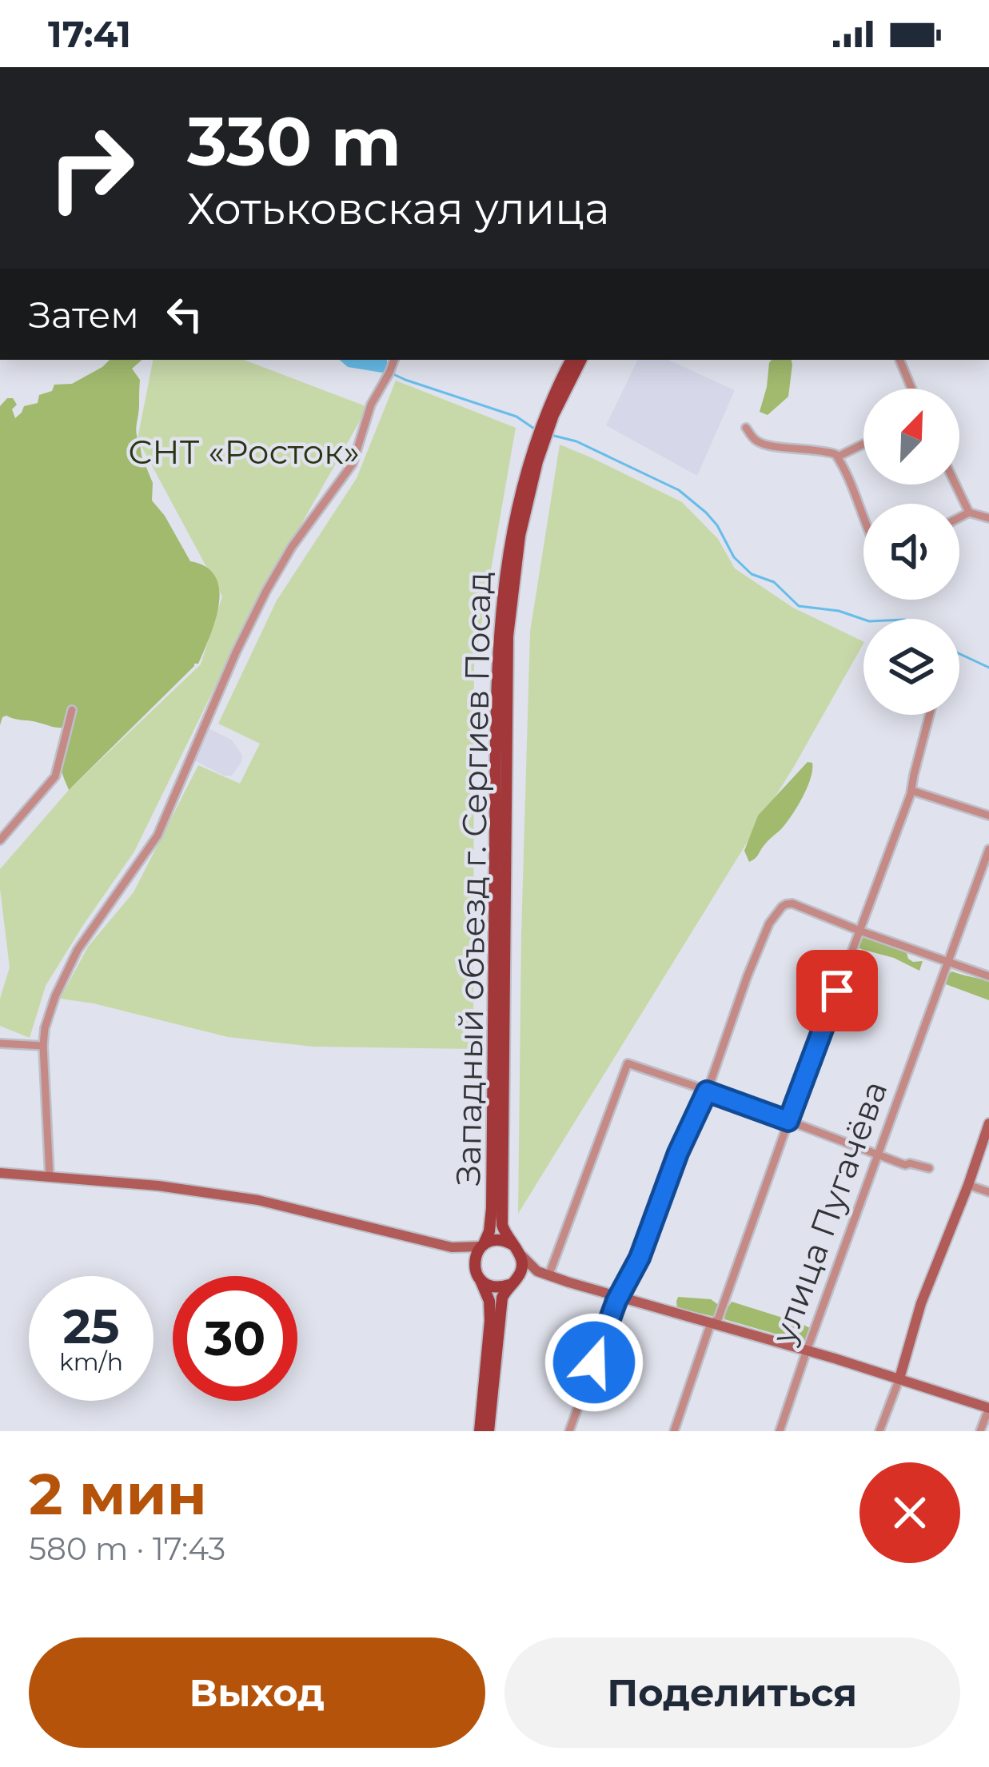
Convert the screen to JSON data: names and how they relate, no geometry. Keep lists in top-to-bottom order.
{
  "streets": {
    "main road": ["Западный объезд г. Сергиев Посад"],
    "street": ["улица Пугачёва"]
  },
  "parks": ["СНТ «Росток»"],
  "north": "top right",
  "page": {
    "status": "17:41",
    "turn": ["330 m", "Хотьковская улица"],
    "then": "Затем",
    "speed": "25 km/h",
    "limit": "30",
    "heading": ["2 мин", "580 m · 17:43"],
    "buttons": ["Выход", "Поделиться"]
  }
}
